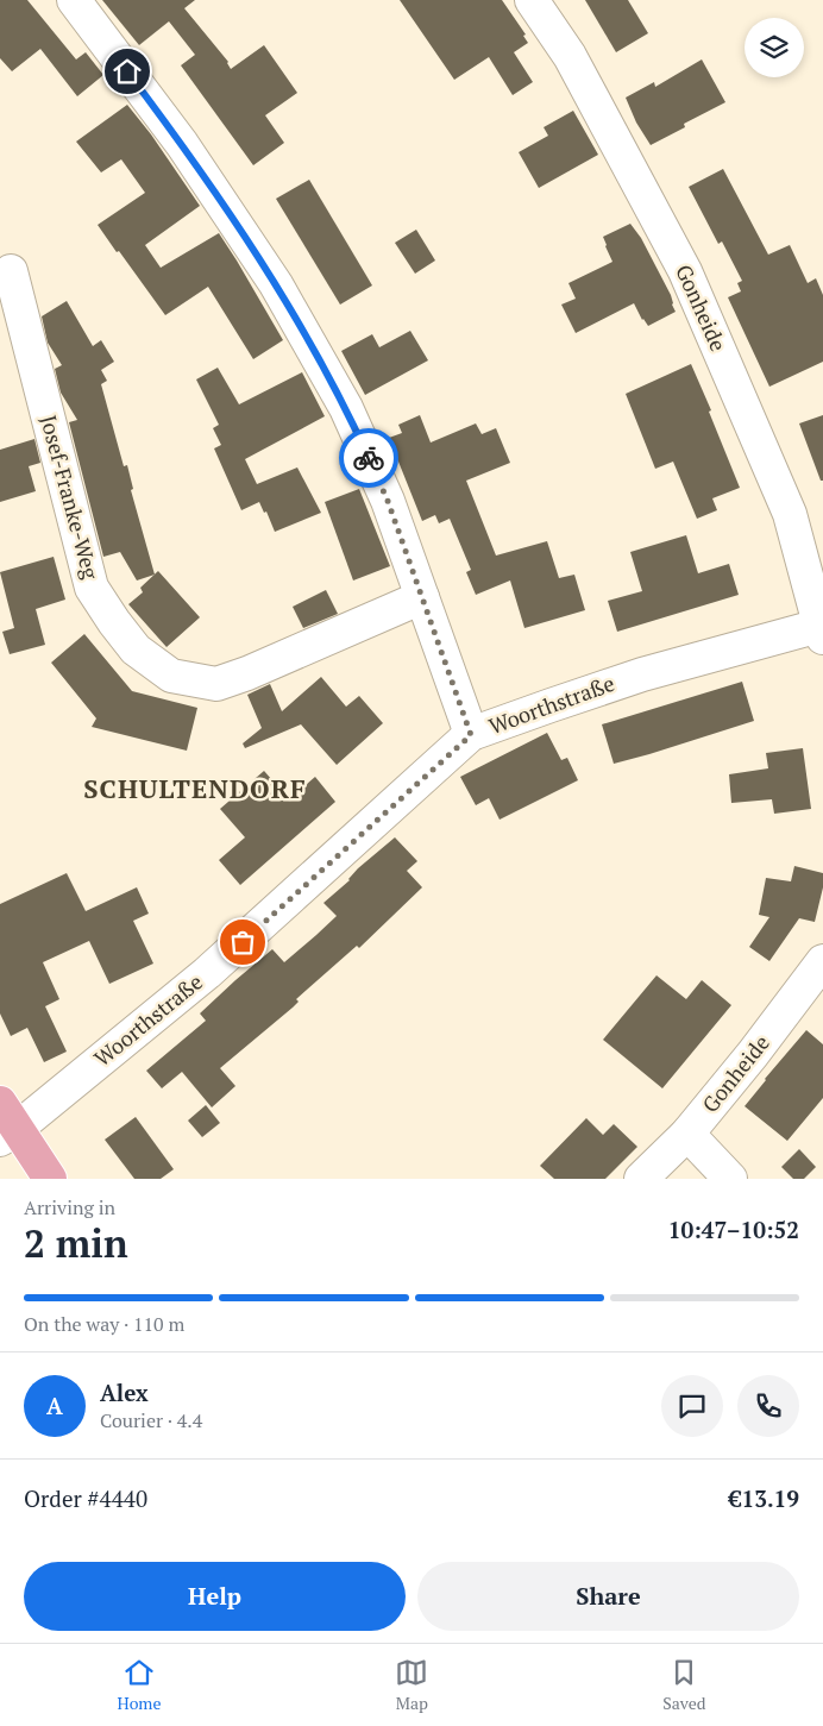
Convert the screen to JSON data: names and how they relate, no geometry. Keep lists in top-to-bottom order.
{
  "streets": {
    "street": ["Gonheide", "Josef-Franke-Weg", "Woorthstraße"]
  },
  "crossings": [
    ["Gonheide", "Woorthstraße"]
  ],
  "districts": ["SCHULTENDORF"],
  "page": {
    "heading": ["2 min", "Arriving in", "10:47–10:52"],
    "panel": [
      "Alex",
      "Courier · 4.4",
      "Order #4440",
      "€13.19"
    ],
    "bar": "On the way · 110 m",
    "round": "A",
    "buttons": ["Help", "Share"],
    "tabs": ["Home", "Map", "Saved"]
  }
}
